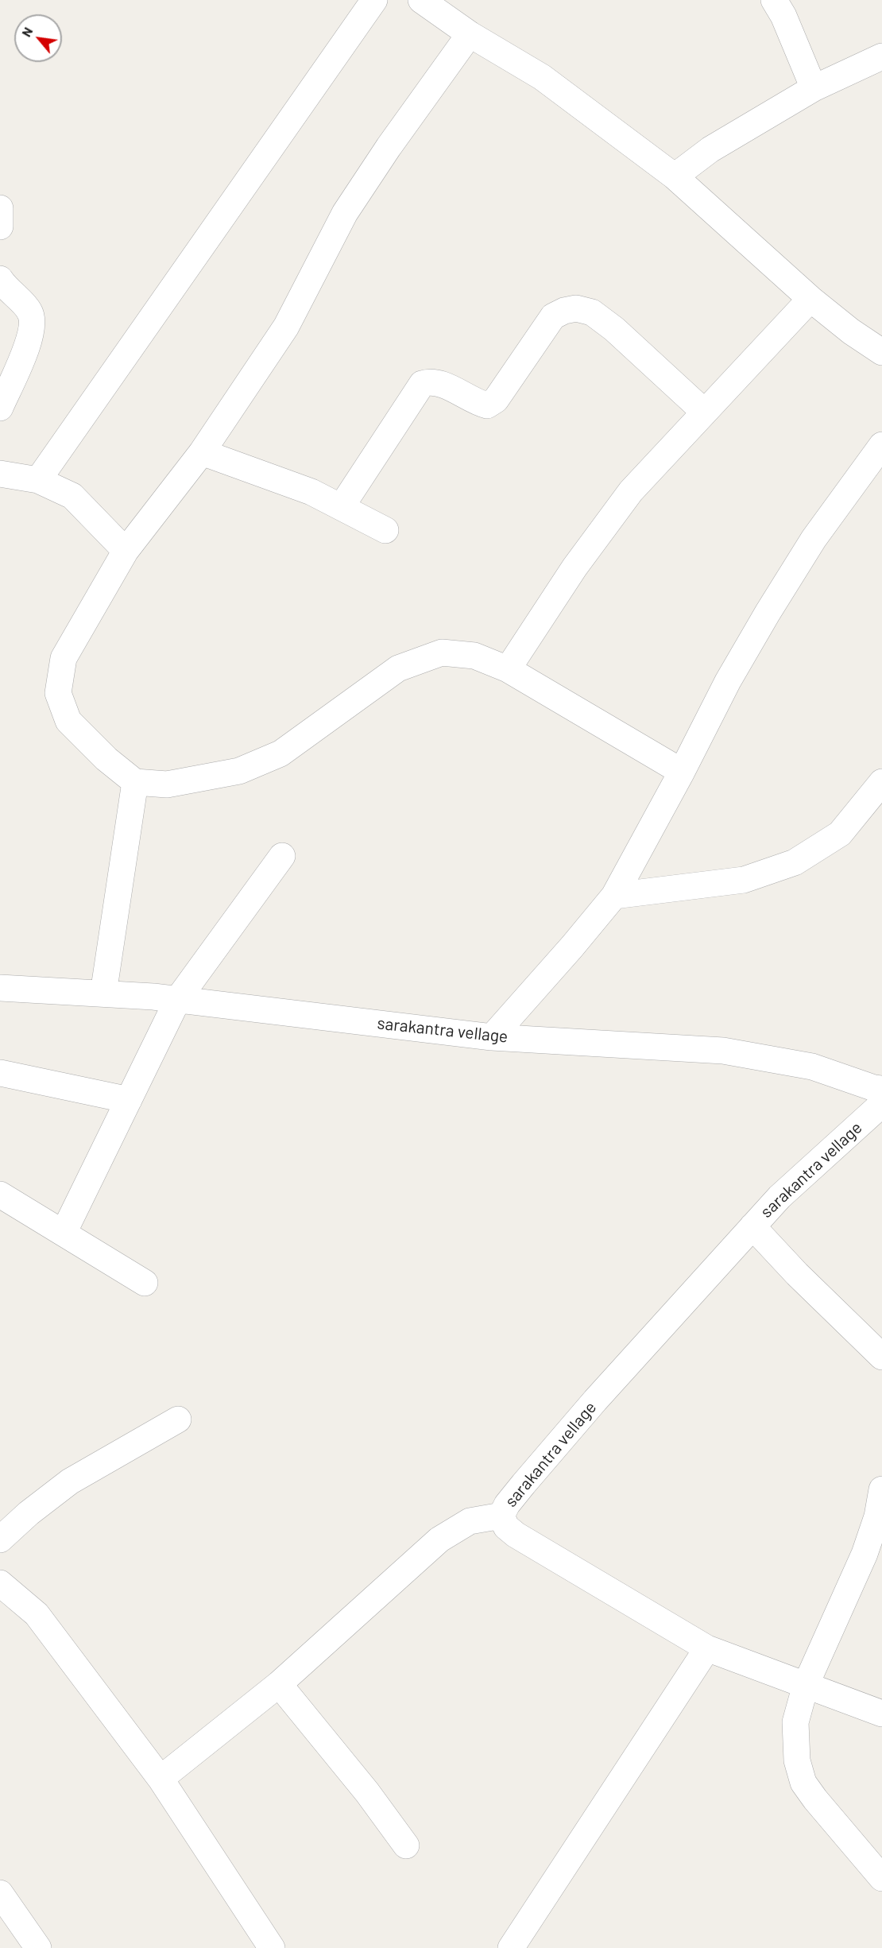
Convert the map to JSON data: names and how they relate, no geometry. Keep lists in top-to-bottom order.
{
  "streets": {
    "street": ["sarakantra vellage"]
  },
  "north": "top left"
}
